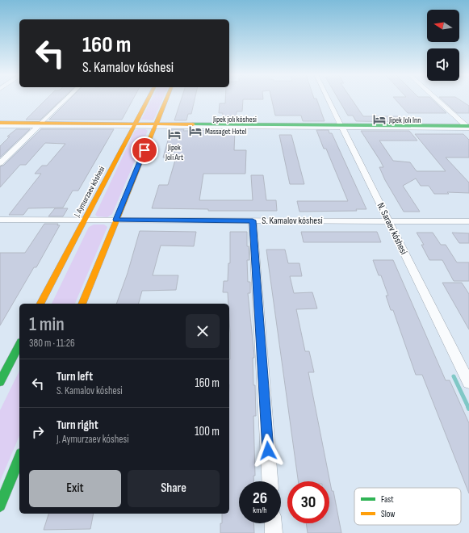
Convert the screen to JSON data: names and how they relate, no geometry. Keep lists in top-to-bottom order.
{
  "streets": {
    "street": [
      "Jipek jolı kóshesi",
      "J. Aymurzaev kóshesi",
      "S. Kamalov kóshesi",
      "N. Saraev kóshesi"
    ]
  },
  "crossings": [
    ["Jipek jolı kóshesi", "J. Aymurzaev kóshesi"],
    ["Jipek jolı kóshesi", "N. Saraev kóshesi"],
    ["J. Aymurzaev kóshesi", "S. Kamalov kóshesi"],
    ["S. Kamalov kóshesi", "N. Saraev kóshesi"]
  ],
  "places": {
    "hotel": ["Jipek Jolı Inn", "Massaget Hotel", "Jipek Joli Art"]
  },
  "legend": ["Fast", "Slow"],
  "north": "left",
  "page": {
    "turn": ["160 m", "S. Kamalov kóshesi"],
    "heading": ["1 min", "380 m · 11:26"],
    "list": [
      {
        "name": "Turn left",
        "note": "S. Kamalov kóshesi",
        "value": "160 m"
      },
      {
        "name": "Turn right",
        "note": "J. Aymurzaev kóshesi",
        "value": "100 m"
      }
    ],
    "buttons": ["Exit", "Share"],
    "speed": "26 km/h",
    "limit": "30"
  }
}
